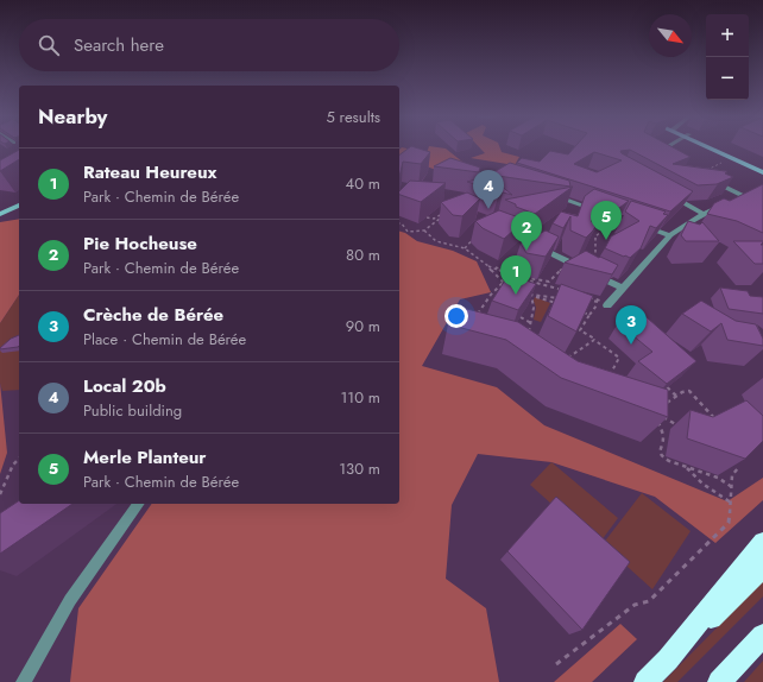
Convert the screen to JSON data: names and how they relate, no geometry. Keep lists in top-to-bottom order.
{
  "north": "bottom right",
  "page": {
    "map_buttons": ["+", "−"],
    "search": "Search here",
    "heading": ["Nearby", "5 results"],
    "list": [
      {
        "mark": "1",
        "name": "Rateau Heureux",
        "note": "Park · Chemin de Bérée",
        "value": "40 m"
      },
      {
        "mark": "2",
        "name": "Pie Hocheuse",
        "note": "Park · Chemin de Bérée",
        "value": "80 m"
      },
      {
        "mark": "3",
        "name": "Crèche de Bérée",
        "note": "Place · Chemin de Bérée",
        "value": "90 m"
      },
      {
        "mark": "4",
        "name": "Local 20b",
        "note": "Public building",
        "value": "110 m"
      },
      {
        "mark": "5",
        "name": "Merle Planteur",
        "note": "Park · Chemin de Bérée",
        "value": "130 m"
      }
    ],
    "pins": [
      "4",
      "5",
      "2",
      "1",
      "3"
    ]
  }
}
